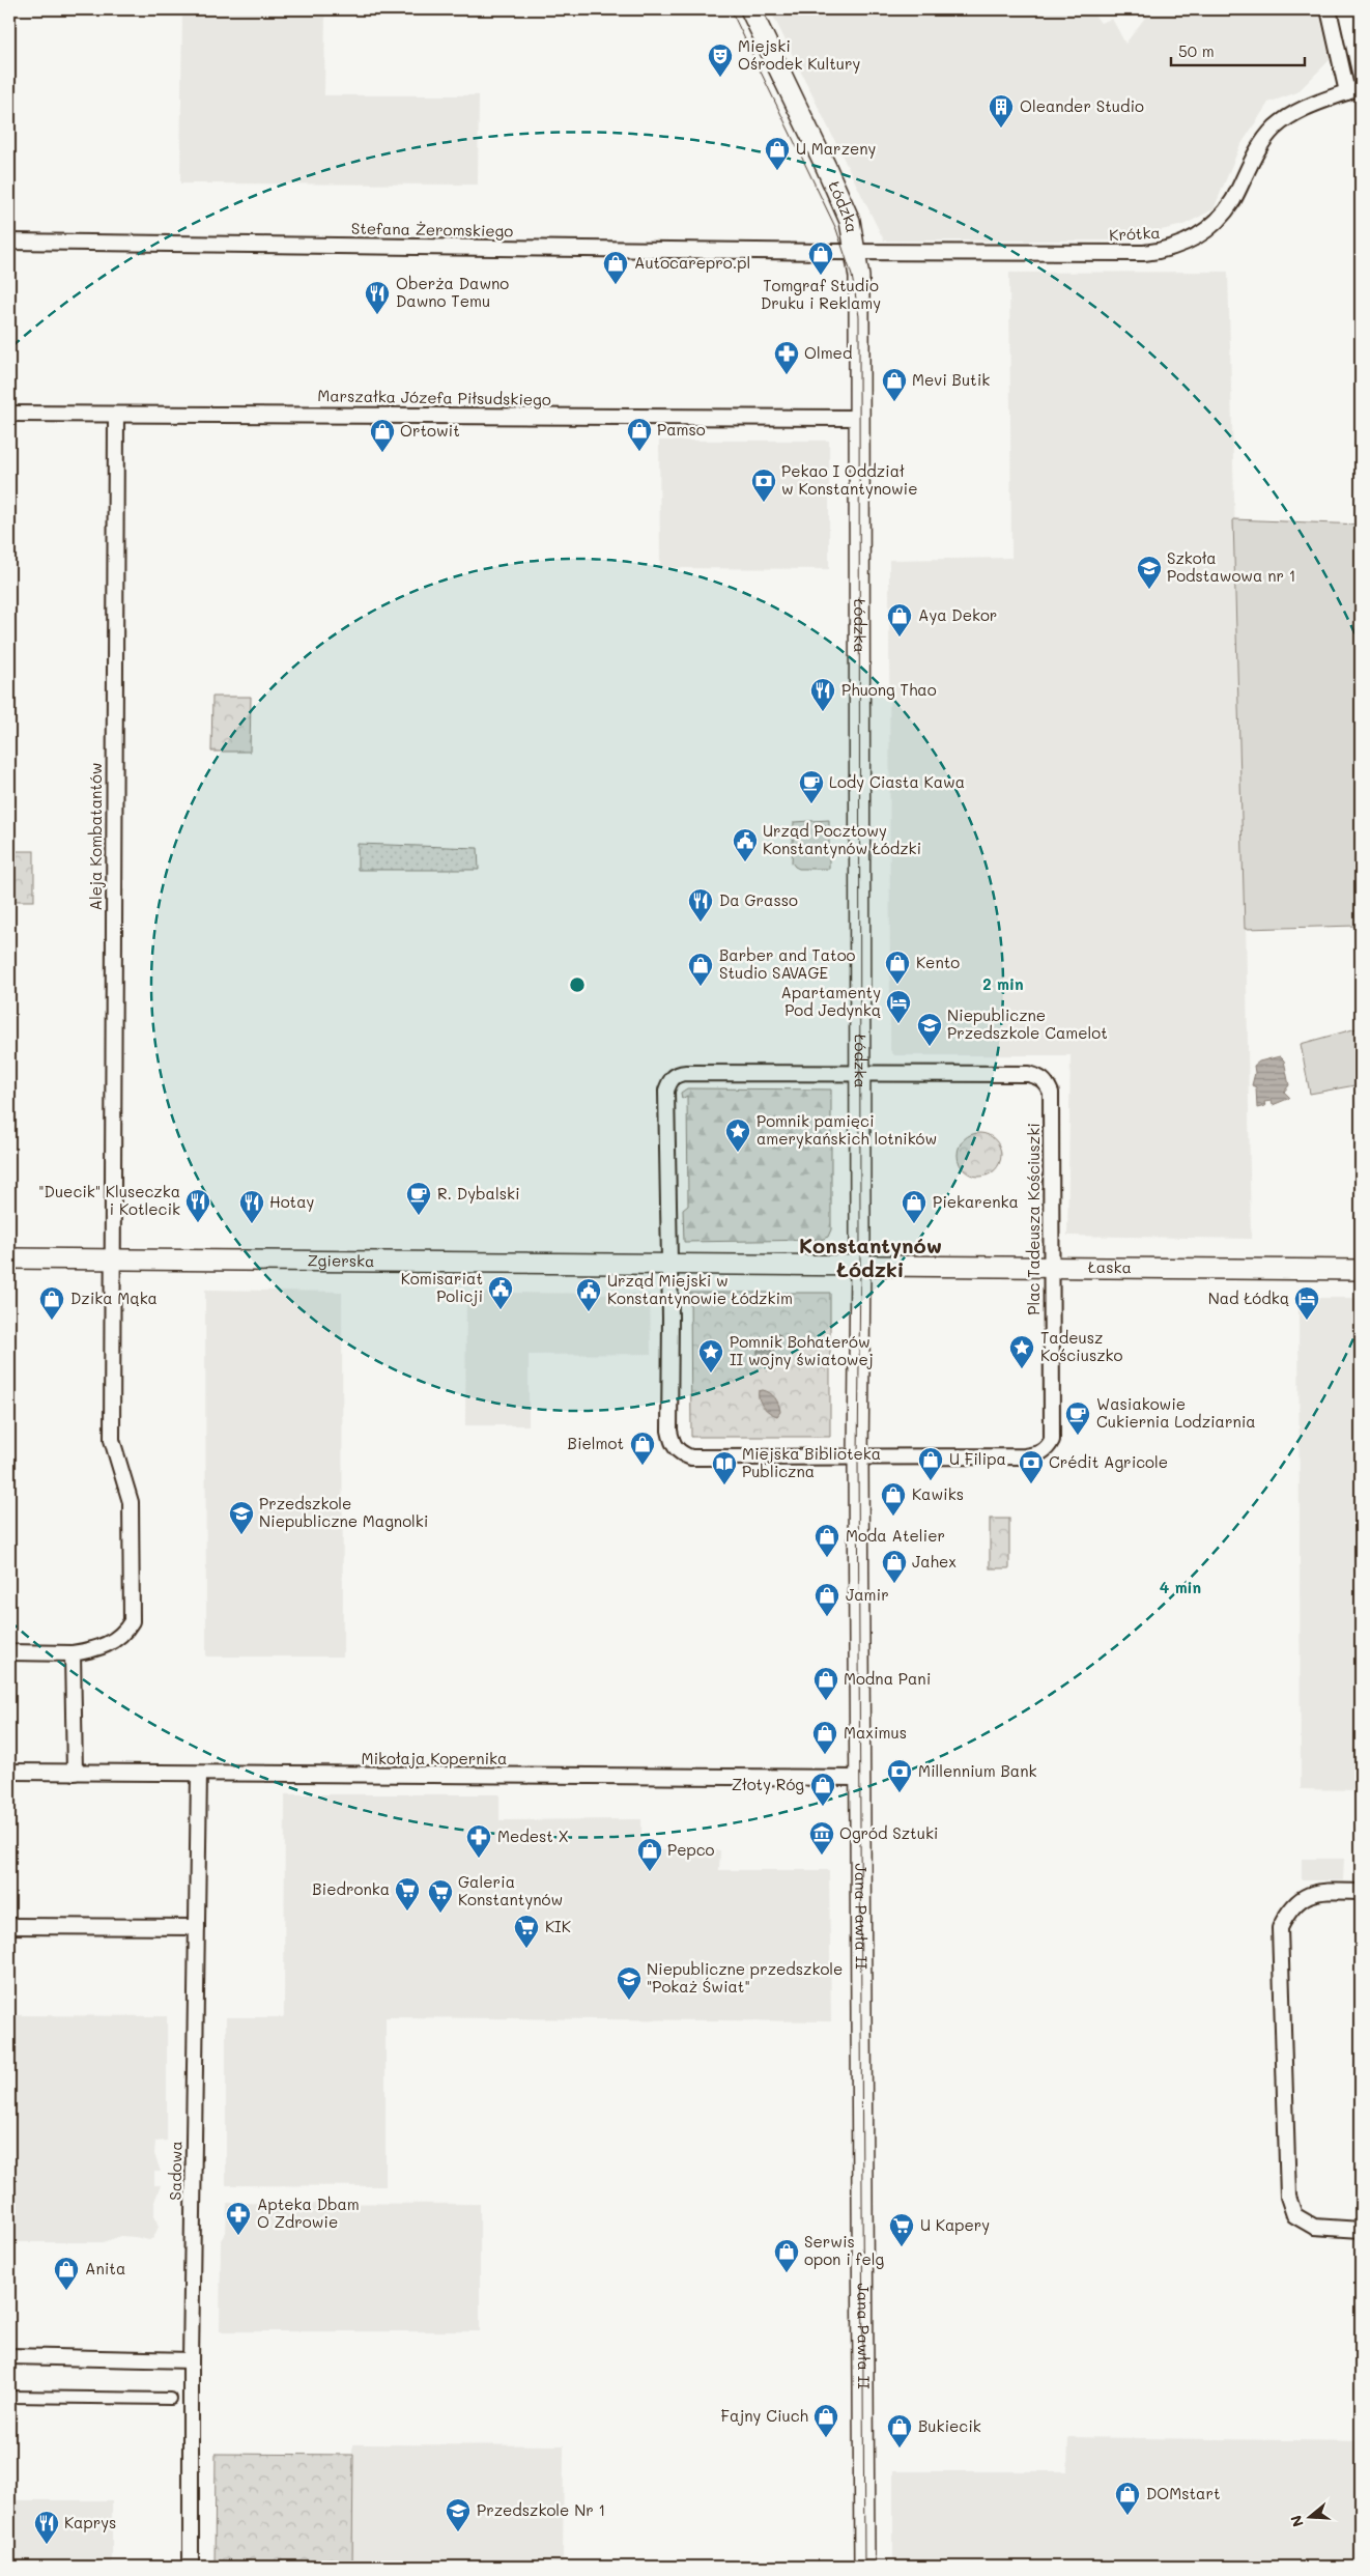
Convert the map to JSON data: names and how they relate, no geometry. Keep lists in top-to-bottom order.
{
  "streets": {
    "main road": [
      "Łódzka",
      "Zgierska",
      "Łaska",
      "Jana Pawła II"
    ],
    "street": [
      "Stefana Żeromskiego",
      "Krótka",
      "Marszałka Józefa Piłsudskiego",
      "Aleja Kombatantów",
      "Plac Tadeusza Kościuszki",
      "Mikołaja Kopernika",
      "Sadowa"
    ]
  },
  "crossings": [
    ["Łódzka", "Stefana Żeromskiego"],
    ["Łódzka", "Krótka"],
    ["Łódzka", "Marszałka Józefa Piłsudskiego"],
    ["Łódzka", "Plac Tadeusza Kościuszki"],
    ["Łódzka", "Zgierska"],
    ["Łódzka", "Łaska"],
    ["Łódzka", "Jana Pawła II"],
    ["Stefana Żeromskiego", "Krótka"],
    ["Marszałka Józefa Piłsudskiego", "Aleja Kombatantów"],
    ["Aleja Kombatantów", "Zgierska"],
    ["Plac Tadeusza Kościuszki", "Zgierska"],
    ["Plac Tadeusza Kościuszki", "Łaska"],
    ["Plac Tadeusza Kościuszki", "Jana Pawła II"],
    ["Zgierska", "Łaska"],
    ["Zgierska", "Jana Pawła II"],
    ["Łaska", "Jana Pawła II"],
    ["Mikołaja Kopernika", "Jana Pawła II"],
    ["Mikołaja Kopernika", "Sadowa"]
  ],
  "districts": ["Konstantynów Łódzki"],
  "places": {
    "theatre": ["Miejski Ośrodek Kultury"],
    "building": ["Oleander Studio"],
    "shop": [
      "U Marzeny",
      "Tomgraf Studio Druku i Reklamy",
      "Autocarepro.pl",
      "Mevi Butik",
      "Pamso",
      "Ortowit",
      "Aya Dekor",
      "Kento",
      "Barber and Tatoo Studio SAVAGE",
      "Piekarenka",
      "Dzika Mąka",
      "Bielmot",
      "U Filipa",
      "Kawiks",
      "Moda Atelier",
      "Jahex",
      "Jamir",
      "Modna Pani",
      "Maximus",
      "Złoty Róg",
      "Pepco",
      "Serwis opon i felg",
      "Anita",
      "Fajny Ciuch",
      "Bukiecik",
      "DOMstart"
    ],
    "restaurant": [
      "Oberża Dawno Dawno Temu",
      "Phuong Thao",
      "Da Grasso",
      "\"Duecik\" Kluseczka i Kotlecik",
      "Hotay",
      "Kaprys"
    ],
    "pharmacy": ["Olmed", "Medest X", "Apteka Dbam O Zdrowie"],
    "bank": ["Pekao I Oddział w Konstantynowie", "Crédit Agricole", "Millennium Bank"],
    "school or university": [
      "Szkoła Podstawowa nr 1",
      "Niepubliczne Przedszkole Camelot",
      "Przedszkole Niepubliczne Magnolki",
      "Niepubliczne przedszkole \"Pokaż Świat\"",
      "Przedszkole Nr 1"
    ],
    "cafe": ["Lody Ciasta Kawa", "R. Dybalski", "Wasiakowie Cukiernia Lodziarnia"],
    "public building": ["Urząd Pocztowy Konstantynów Łódzki", "Komisariat Policji", "Urząd Miejski w Konstantynowie Łódzkim"],
    "hotel": ["Apartamenty Pod Jedynką", "Nad Łódką"],
    "place": ["Pomnik pamięci amerykańskich lotników", "Tadeusz Kościuszko", "Pomnik Bohaterów II wojny światowej"],
    "library": ["Miejska Biblioteka Publiczna"],
    "museum": ["Ogród Sztuki"],
    "supermarket": [
      "Biedronka",
      "Galeria Konstantynów",
      "KIK",
      "U Kapery"
    ]
  },
  "scale_bar": "50 m",
  "north": "left",
  "rings": ["2 min", "4 min"]
}
